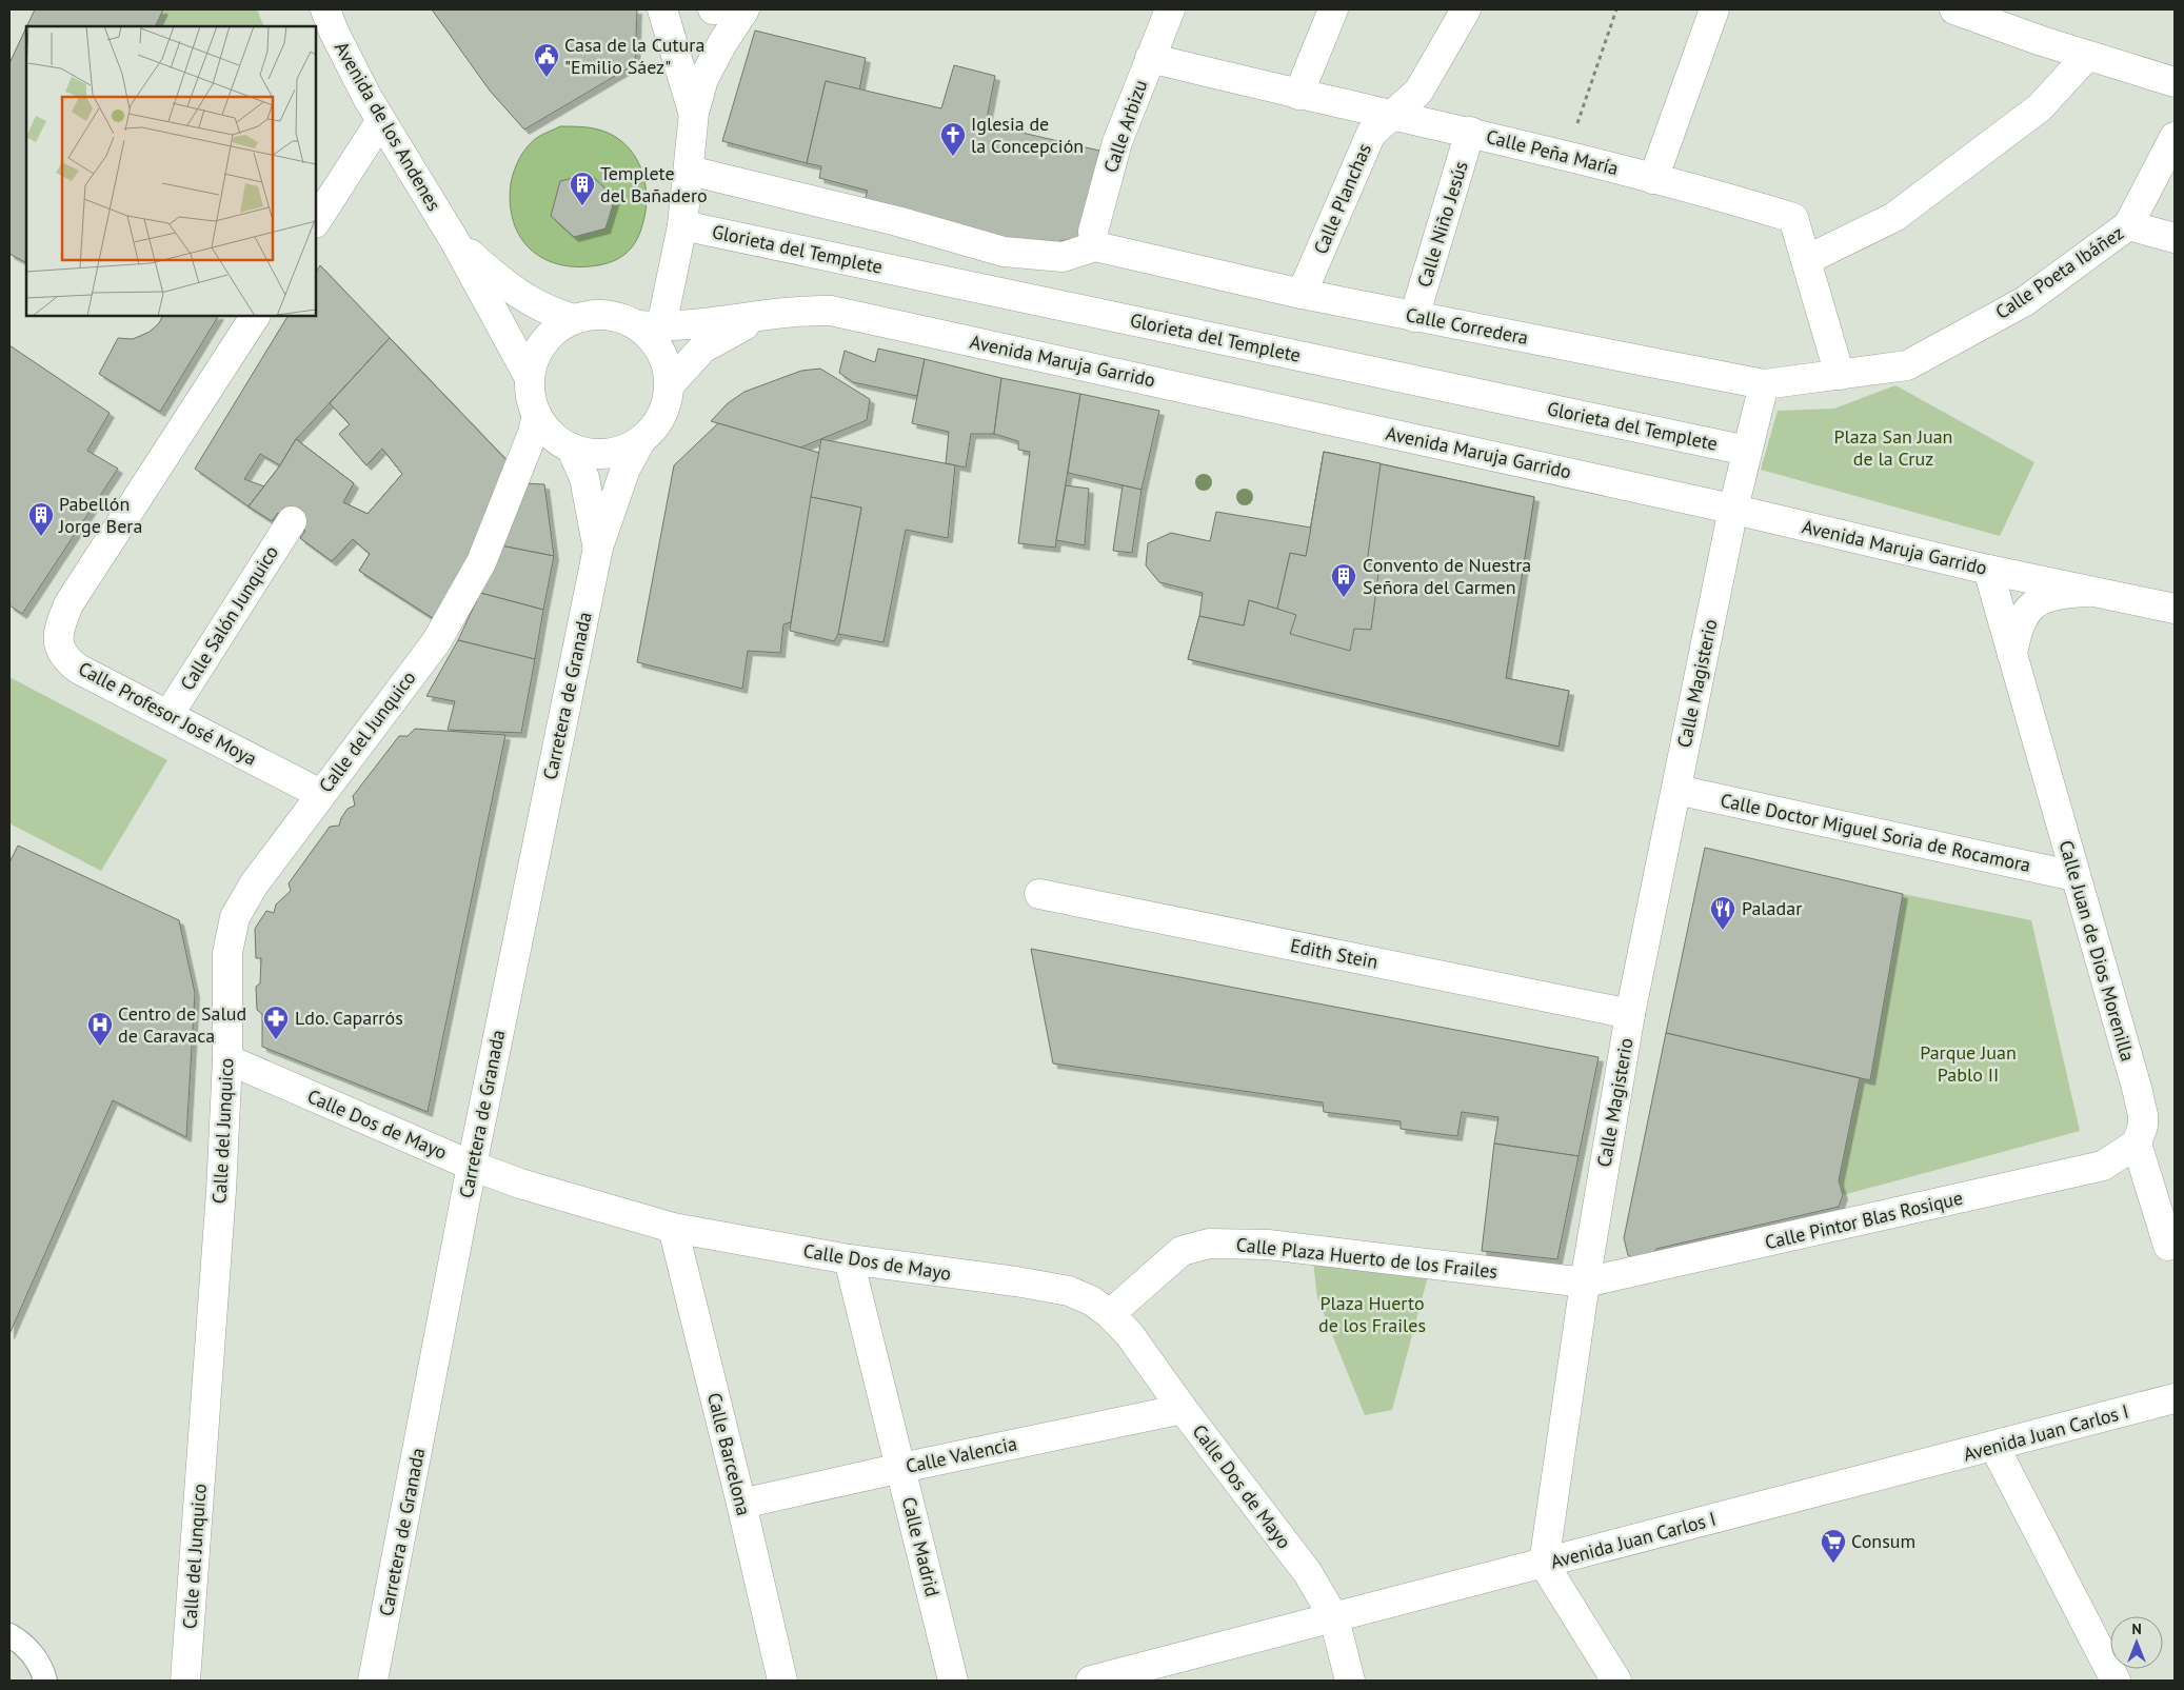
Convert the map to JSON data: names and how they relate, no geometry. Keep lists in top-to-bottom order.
{
  "streets": {
    "street": [
      "Avenida de los Andenes",
      "Calle Arbizu",
      "Calle Peña María",
      "Calle Planchas",
      "Calle Niño Jesús",
      "Glorieta del Templete",
      "Calle Poeta Ibáñez",
      "Calle Corredera",
      "Avenida Maruja Garrido",
      "Calle Salón Junquico",
      "Calle Magisterio",
      "Carretera de Granada",
      "Calle Profesor José Moya",
      "Calle del Junquico",
      "Calle Doctor Miguel Soria de Rocamora",
      "Calle Juan de Dios Morenilla",
      "Edith Stein",
      "Calle Dos de Mayo",
      "Calle Pintor Blas Rosique",
      "Calle Plaza Huerto de los Frailes",
      "Avenida Juan Carlos I",
      "Calle Barcelona",
      "Calle Valencia",
      "Calle Madrid"
    ]
  },
  "crossings": [
    ["Calle Arbizu", "Calle Peña María"],
    ["Calle Arbizu", "Calle Corredera"],
    ["Calle Peña María", "Calle Planchas"],
    ["Calle Peña María", "Calle Niño Jesús"],
    ["Calle Peña María", "Calle Poeta Ibáñez"],
    ["Calle Peña María", "Calle Corredera"],
    ["Calle Planchas", "Calle Corredera"],
    ["Calle Niño Jesús", "Calle Corredera"],
    ["Glorieta del Templete", "Calle Magisterio"],
    ["Calle Poeta Ibáñez", "Calle Corredera"],
    ["Calle Corredera", "Calle Magisterio"],
    ["Avenida Maruja Garrido", "Calle Magisterio"],
    ["Avenida Maruja Garrido", "Carretera de Granada"],
    ["Avenida Maruja Garrido", "Calle del Junquico"],
    ["Avenida Maruja Garrido", "Calle Juan de Dios Morenilla"],
    ["Calle Salón Junquico", "Calle Profesor José Moya"],
    ["Calle Magisterio", "Calle Doctor Miguel Soria de Rocamora"],
    ["Calle Magisterio", "Edith Stein"],
    ["Calle Magisterio", "Calle Pintor Blas Rosique"],
    ["Calle Magisterio", "Calle Plaza Huerto de los Frailes"],
    ["Calle Magisterio", "Avenida Juan Carlos I"],
    ["Carretera de Granada", "Calle del Junquico"],
    ["Carretera de Granada", "Calle Dos de Mayo"],
    ["Calle Profesor José Moya", "Calle del Junquico"],
    ["Calle del Junquico", "Calle Dos de Mayo"],
    ["Calle Doctor Miguel Soria de Rocamora", "Calle Juan de Dios Morenilla"],
    ["Calle Juan de Dios Morenilla", "Calle Pintor Blas Rosique"],
    ["Calle Dos de Mayo", "Calle Plaza Huerto de los Frailes"],
    ["Calle Dos de Mayo", "Avenida Juan Carlos I"],
    ["Calle Dos de Mayo", "Calle Barcelona"],
    ["Calle Dos de Mayo", "Calle Valencia"],
    ["Calle Dos de Mayo", "Calle Madrid"],
    ["Calle Pintor Blas Rosique", "Calle Plaza Huerto de los Frailes"],
    ["Calle Barcelona", "Calle Valencia"],
    ["Calle Valencia", "Calle Madrid"]
  ],
  "parks": ["Plaza San Juan de la Cruz", "Parque Juan Pablo II", "Plaza Huerto de los Frailes"],
  "places": {
    "public building": ["Casa de la Cutura \"Emilio Sáez\""],
    "church": ["Iglesia de la Concepción"],
    "building": ["Templete del Bañadero", "Pabellón Jorge Bera", "Convento de Nuestra Señora del Carmen"],
    "restaurant": ["Paladar"],
    "pharmacy": ["Ldo. Caparrós"],
    "hospital": ["Centro de Salud de Caravaca"],
    "supermarket": ["Consum"]
  },
  "north": "top"
}
